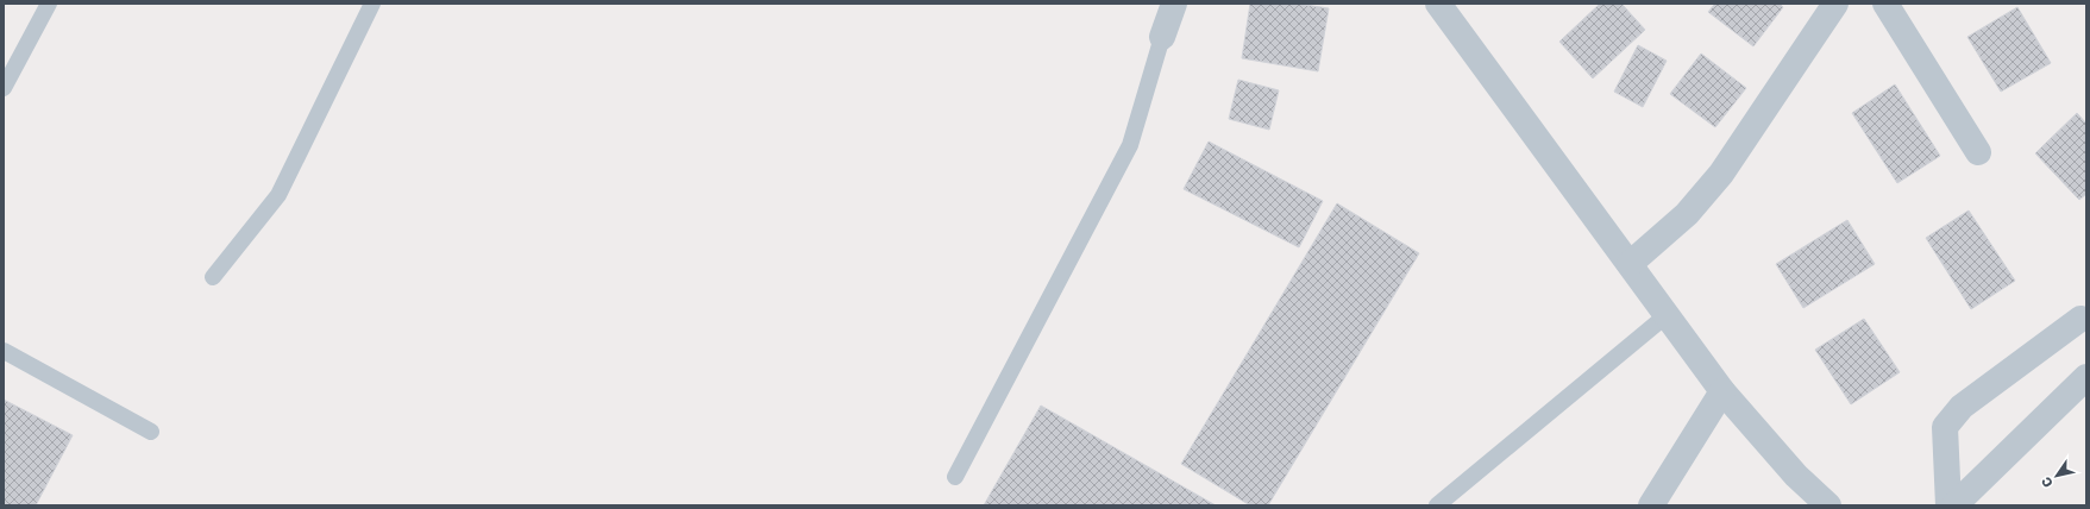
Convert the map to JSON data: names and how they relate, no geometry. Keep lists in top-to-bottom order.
{
  "north": "bottom left"
}
